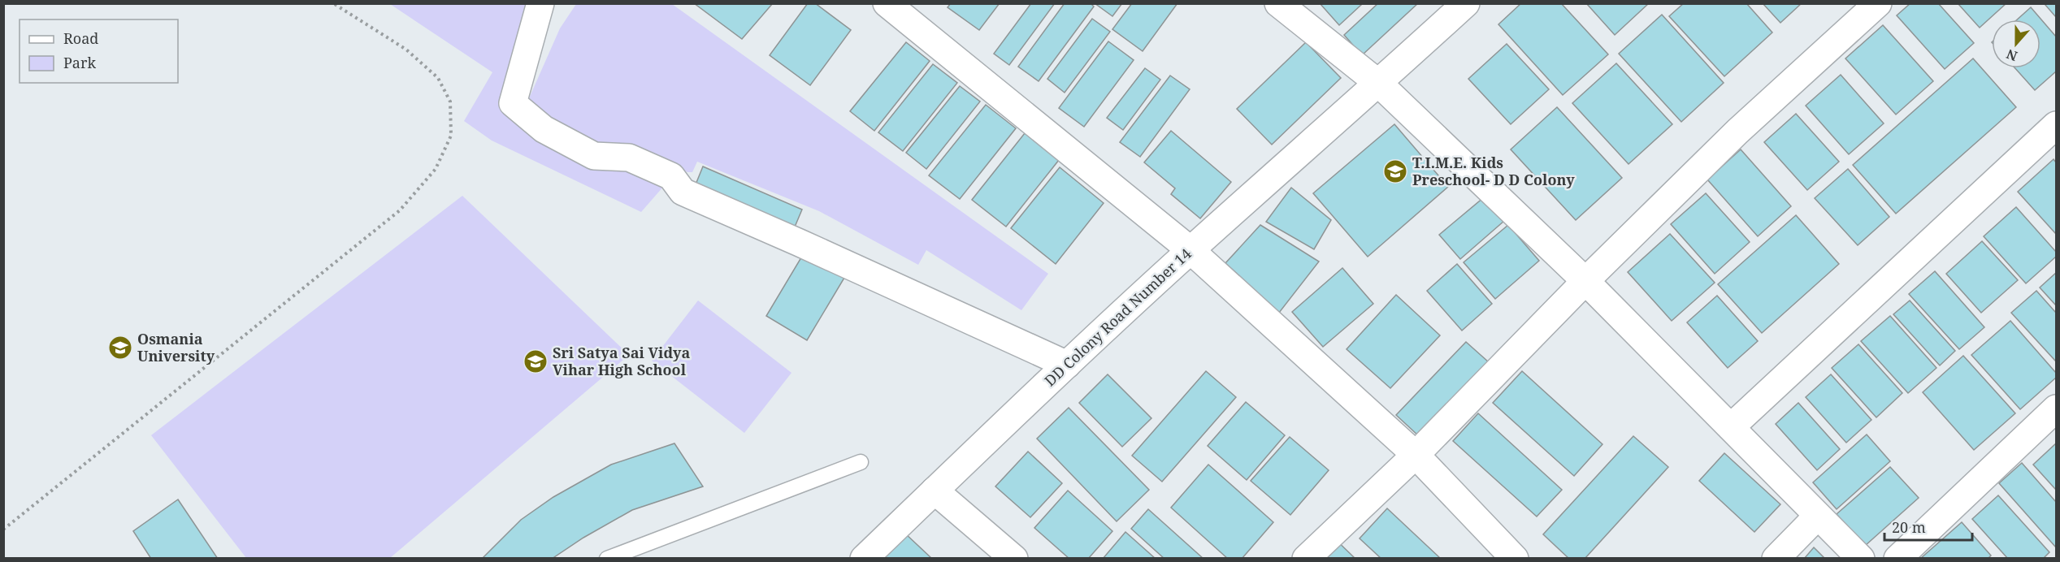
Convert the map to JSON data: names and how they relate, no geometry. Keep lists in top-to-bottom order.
{
  "streets": {
    "street": ["DD Colony Road Number 14"]
  },
  "places": {
    "school or university": ["T.I.M.E. Kids Preschool- D D Colony", "Osmania University", "Sri Satya Sai Vidya Vihar High School"]
  },
  "legend": ["Road", "Park"],
  "scale_bar": "20 m",
  "north": "bottom"
}
